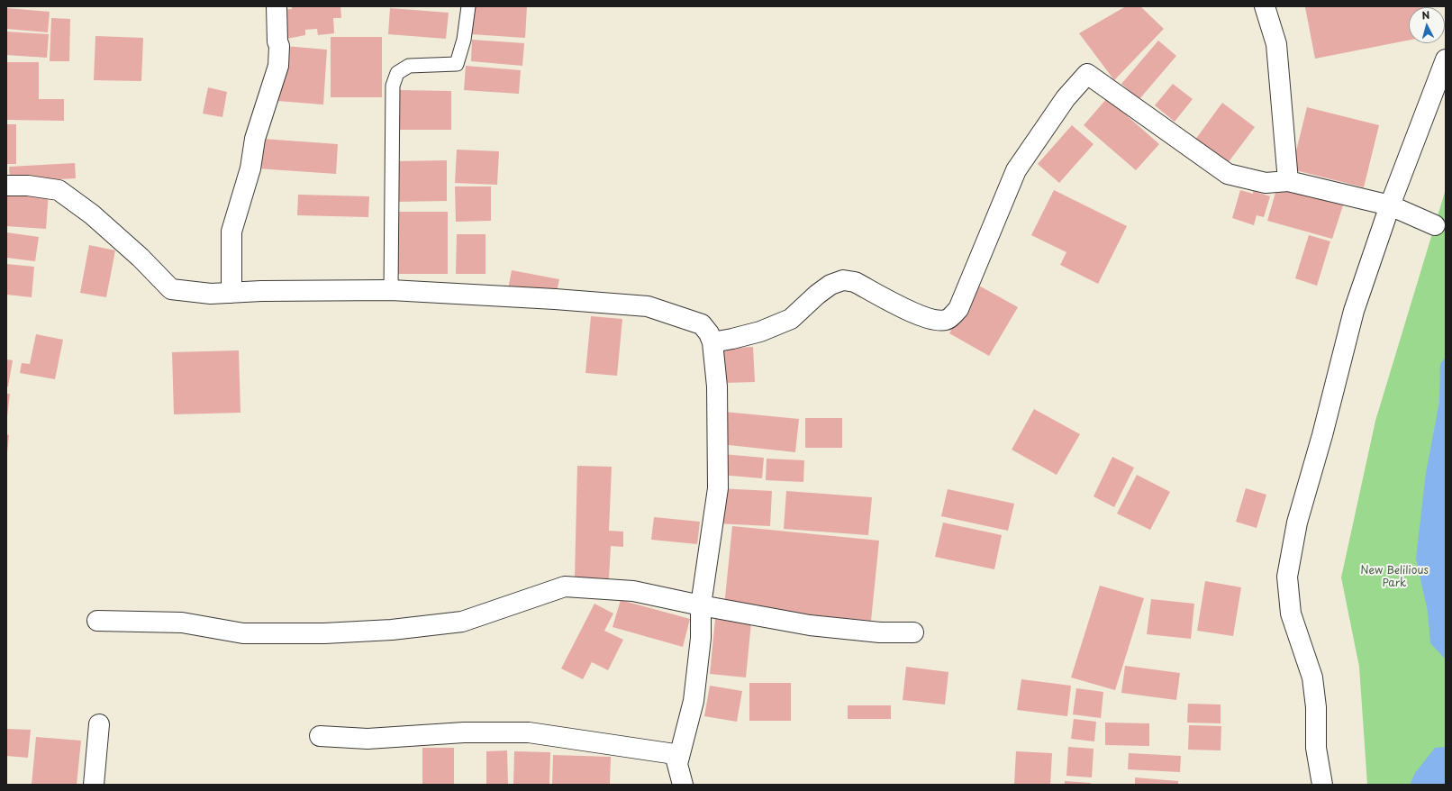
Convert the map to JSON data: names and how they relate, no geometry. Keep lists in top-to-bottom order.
{
  "parks": ["New Belilious Park"],
  "north": "top"
}
